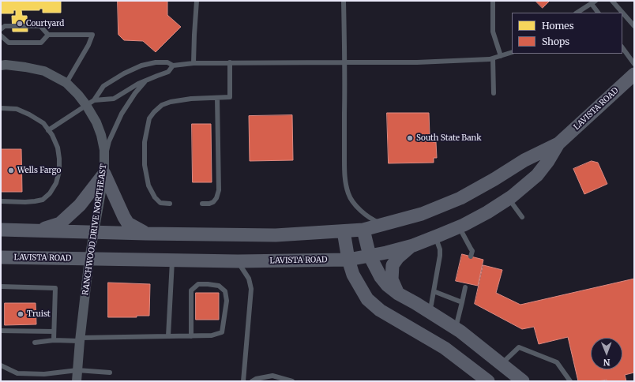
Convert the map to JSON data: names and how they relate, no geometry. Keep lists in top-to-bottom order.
{
  "streets": {
    "main road": ["LAVISTA ROAD"],
    "street": ["RANCHWOOD DRIVE NORTHEAST"]
  },
  "crossings": [
    ["LAVISTA ROAD", "RANCHWOOD DRIVE NORTHEAST"]
  ],
  "places": [
    "Courtyard",
    "South State Bank",
    "Wells Fargo",
    "Truist"
  ],
  "legend": ["Homes", "Shops"],
  "north": "bottom"
}
